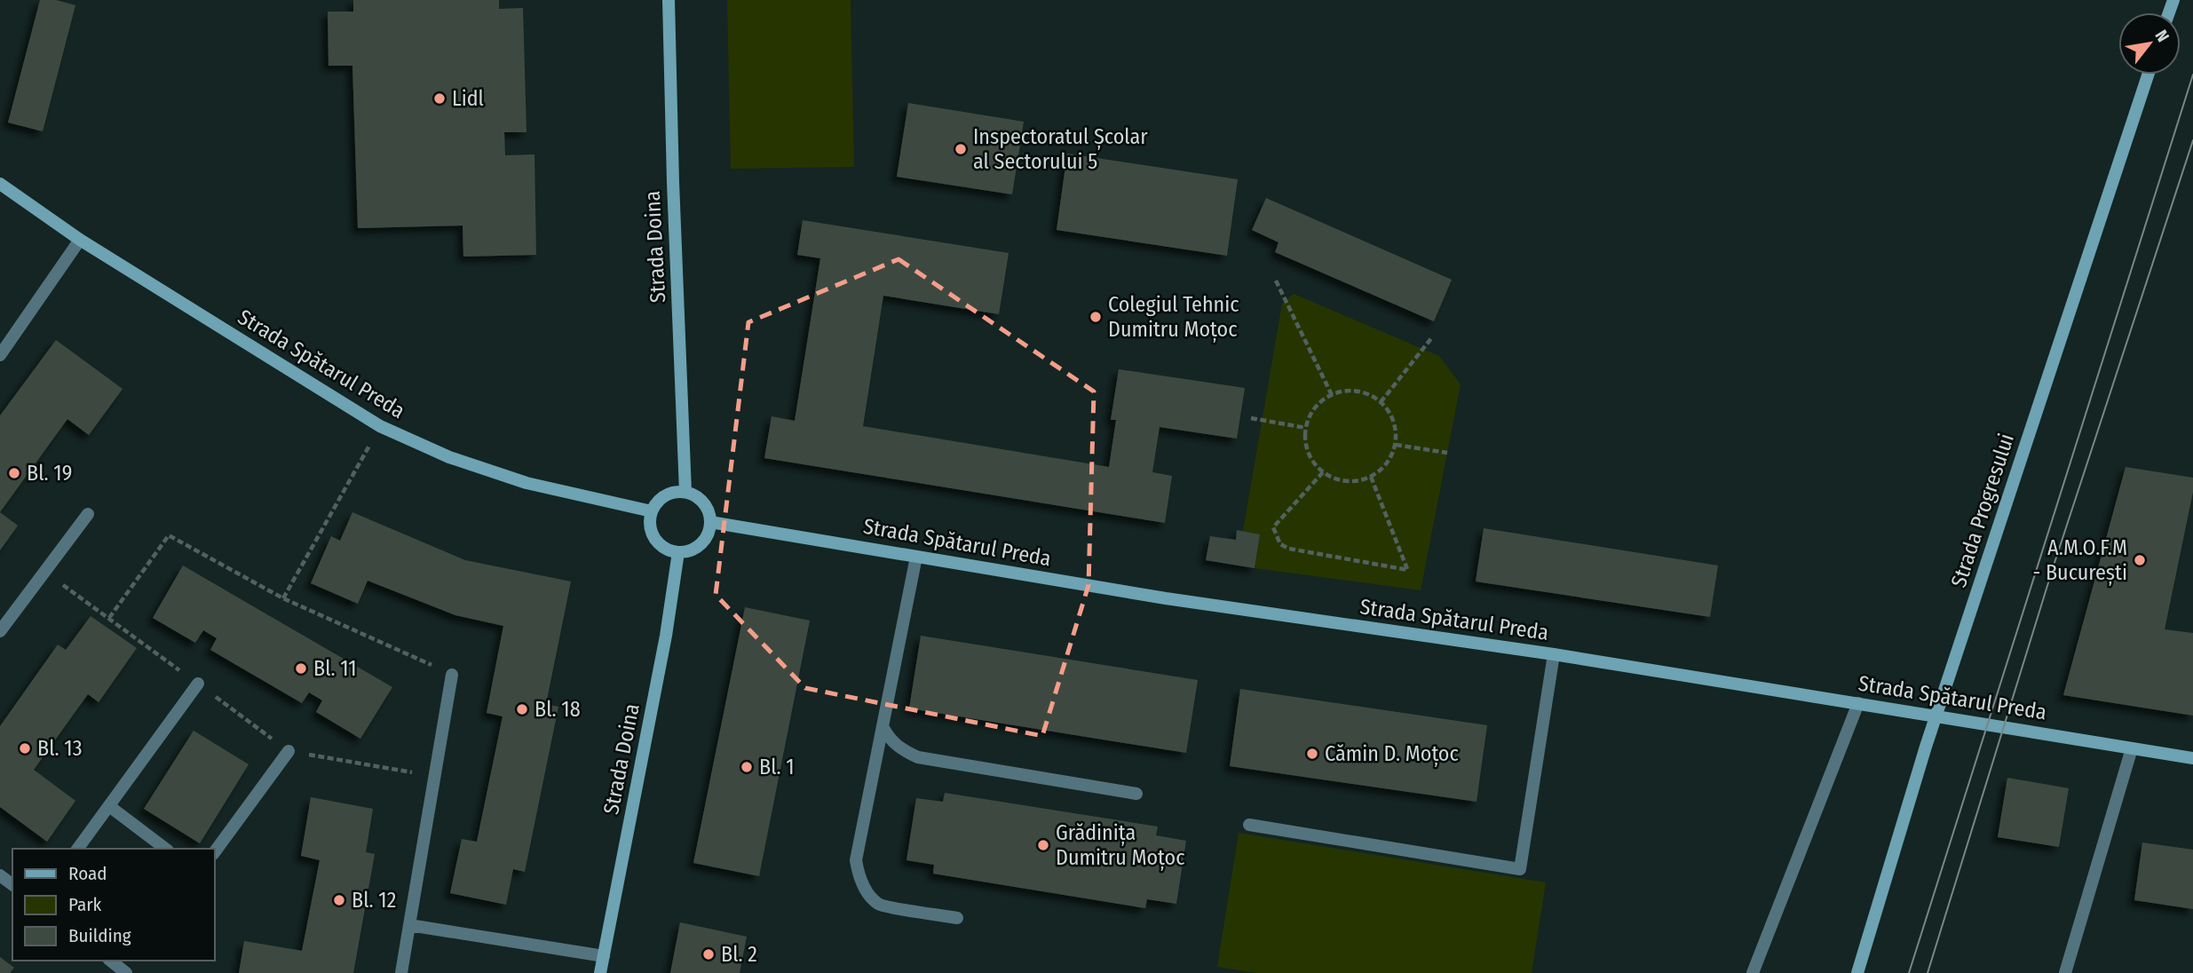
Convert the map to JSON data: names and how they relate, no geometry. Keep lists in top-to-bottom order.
{
  "streets": {
    "street": ["Strada Doina", "Strada Spătarul Preda", "Strada Progresului"]
  },
  "crossings": [
    ["Strada Doina", "Strada Spătarul Preda"],
    ["Strada Spătarul Preda", "Strada Progresului"]
  ],
  "places": [
    "Lidl",
    "Inspectoratul Școlar al Sectorului 5",
    "Colegiul Tehnic Dumitru Moțoc",
    "Bl. 19",
    "A.M.O.F.M - București",
    "Bl. 11",
    "Bl. 18",
    "Bl. 13",
    "Cămin D. Moțoc",
    "Bl. 1",
    "Grădinița Dumitru Moțoc",
    "Bl. 12",
    "Bl. 2"
  ],
  "legend": ["Road", "Park", "Building"],
  "north": "top right"
}
